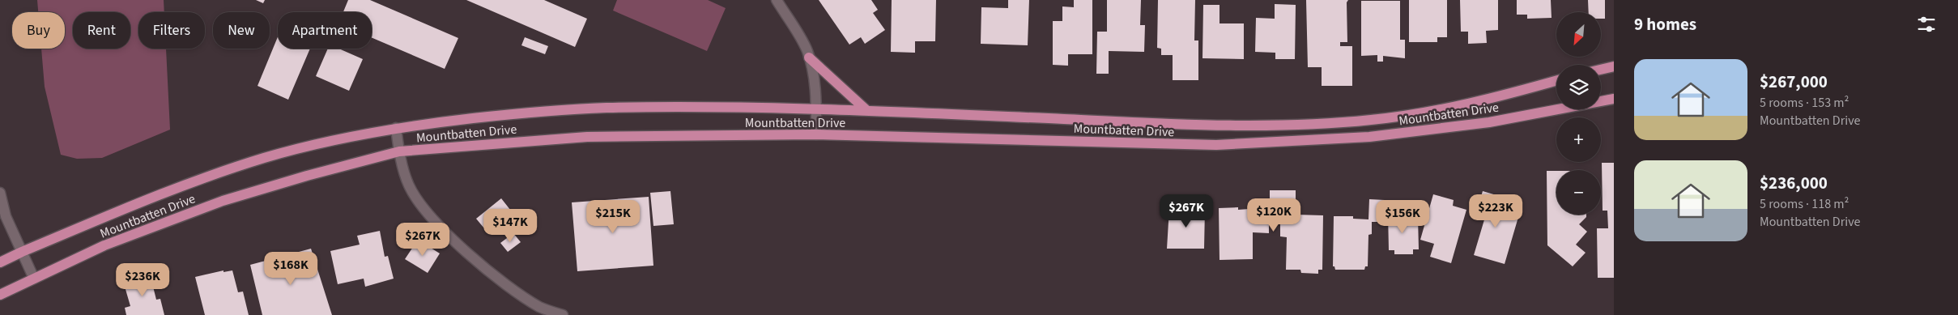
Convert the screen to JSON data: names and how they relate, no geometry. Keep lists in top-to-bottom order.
{
  "streets": {
    "main road": ["Mountbatten Drive"]
  },
  "north": "bottom left",
  "page": {
    "heading": "9 homes",
    "map_buttons": ["+", "−"],
    "chip": [
      "Buy",
      "Rent",
      "Filters",
      "New",
      "Apartment"
    ],
    "list": [
      {
        "name": "$267,000",
        "note": "5 rooms · 153 m² · Mountbatten Drive"
      },
      {
        "name": "$236,000",
        "note": "5 rooms · 118 m² · Mountbatten Drive"
      }
    ],
    "price": [
      "$267K",
      "$223K",
      "$120K",
      "$215K",
      "$156K",
      "$147K",
      "$267K",
      "$168K",
      "$236K"
    ]
  }
}
